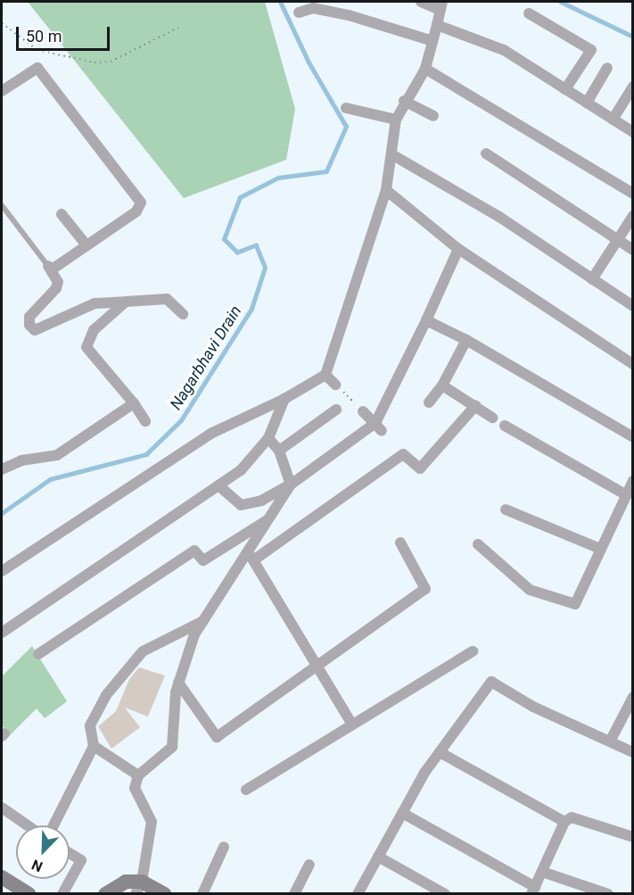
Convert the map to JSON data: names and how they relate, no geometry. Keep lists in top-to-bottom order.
{
  "water": ["Nagarbhavi Drain"],
  "scale_bar": "50 m",
  "north": "bottom left"
}
